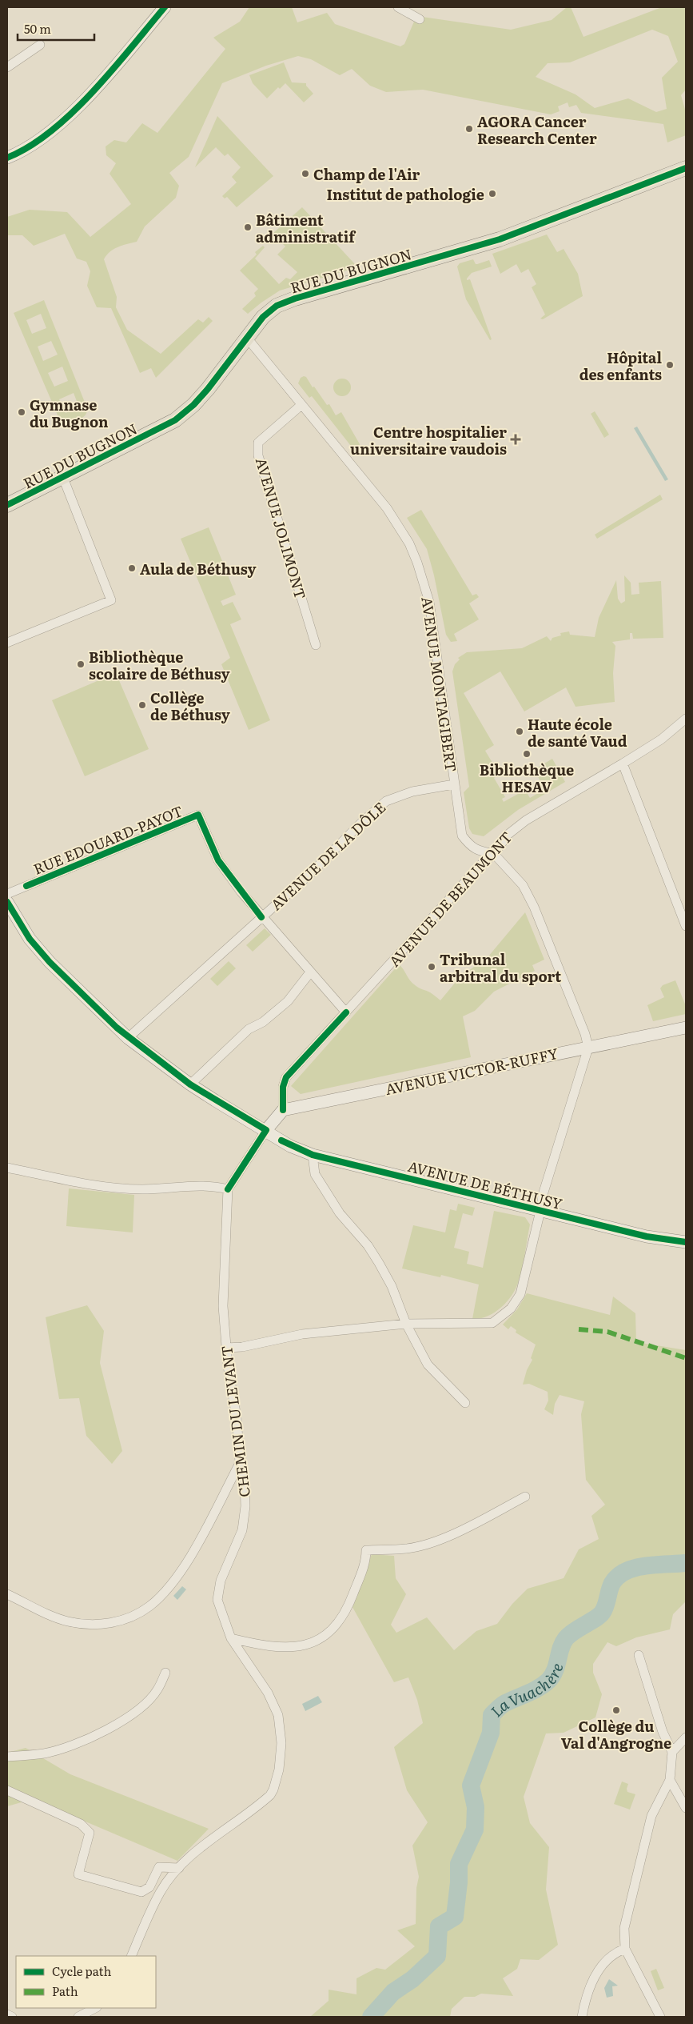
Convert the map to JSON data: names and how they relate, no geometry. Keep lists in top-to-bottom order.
{
  "streets": {
    "main road": ["RUE DU BUGNON"],
    "street": [
      "AVENUE JOLIMONT",
      "AVENUE MONTAGIBERT",
      "RUE EDOUARD-PAYOT",
      "AVENUE DE LA DÔLE",
      "AVENUE DE BEAUMONT",
      "AVENUE VICTOR-RUFFY",
      "AVENUE DE BÉTHUSY",
      "CHEMIN DU LEVANT"
    ]
  },
  "crossings": [
    ["RUE DU BUGNON", "AVENUE MONTAGIBERT"],
    ["AVENUE JOLIMONT", "AVENUE MONTAGIBERT"],
    ["AVENUE MONTAGIBERT", "AVENUE DE LA DÔLE"],
    ["AVENUE MONTAGIBERT", "AVENUE DE BEAUMONT"],
    ["RUE EDOUARD-PAYOT", "AVENUE DE LA DÔLE"],
    ["AVENUE DE LA DÔLE", "AVENUE DE BÉTHUSY"],
    ["AVENUE DE BEAUMONT", "AVENUE VICTOR-RUFFY"]
  ],
  "water": ["La Vuachère"],
  "places": {
    "other": [
      "AGORA Cancer Research Center",
      "Champ de l'Air",
      "Institut de pathologie",
      "Bâtiment administratif",
      "Hôpital des enfants",
      "Gymnase du Bugnon",
      "Aula de Béthusy",
      "Bibliothèque scolaire de Béthusy",
      "Collège de Béthusy",
      "Haute école de santé Vaud",
      "Bibliothèque HESAV",
      "Tribunal arbitral du sport",
      "Collège du Val d'Angrogne"
    ],
    "health": ["Centre hospitalier universitaire vaudois"]
  },
  "legend": ["Cycle path", "Path"],
  "scale_bar": "50 m"
}
